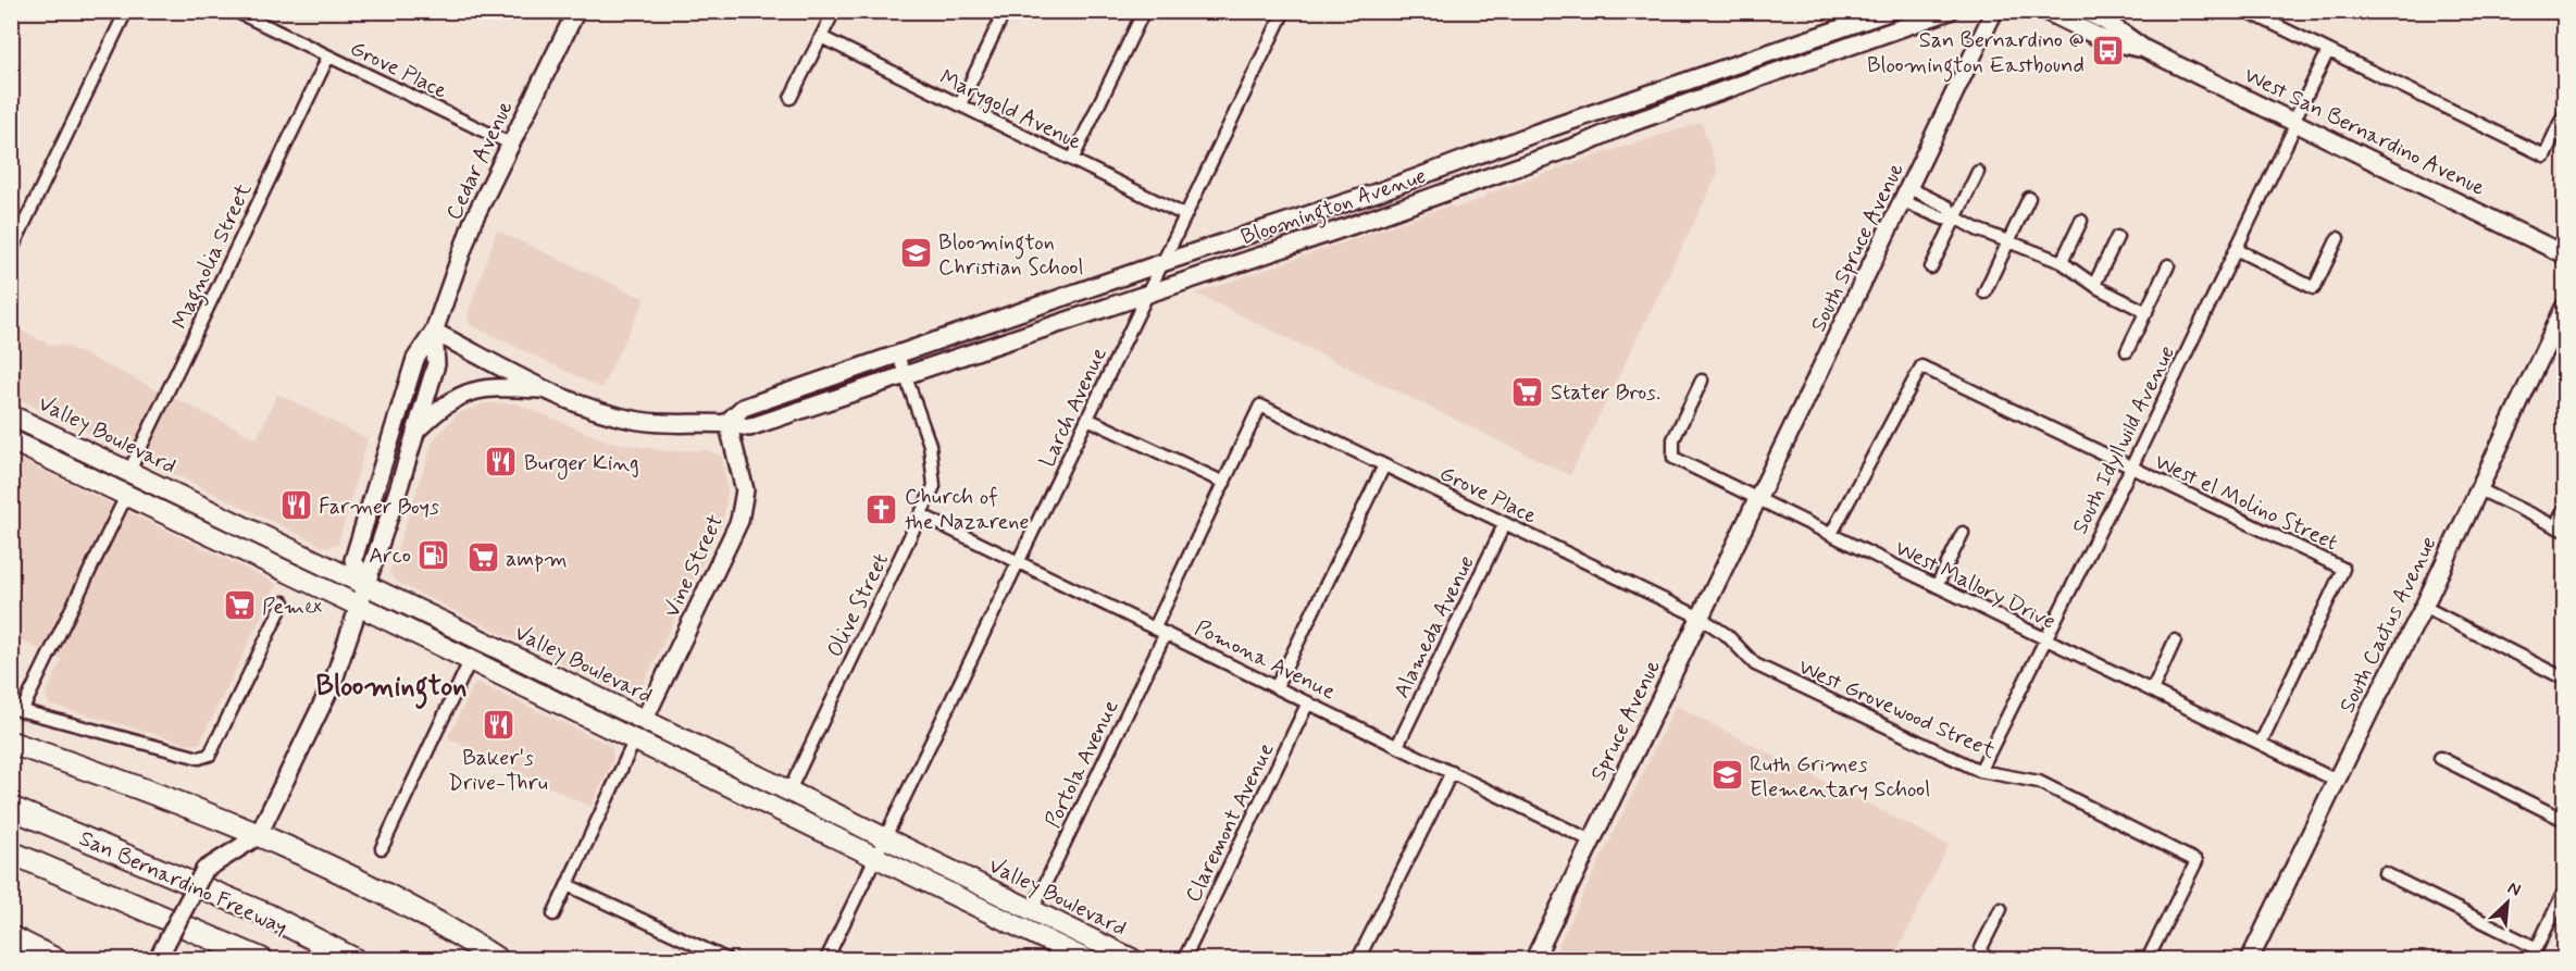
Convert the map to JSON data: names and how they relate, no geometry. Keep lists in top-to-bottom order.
{
  "streets": {
    "highway": ["San Bernardino Freeway"],
    "main road": [
      "West San Bernardino Avenue",
      "Cedar Avenue",
      "Bloomington Avenue",
      "South Spruce Avenue",
      "Valley Boulevard",
      "Vine Street",
      "South Cactus Avenue",
      "Spruce Avenue"
    ],
    "street": [
      "Grove Place",
      "Marygold Avenue",
      "Magnolia Street",
      "Larch Avenue",
      "South Idyllwild Avenue",
      "West el Molino Street",
      "West Mallory Drive",
      "Olive Street",
      "Alameda Avenue",
      "Pomona Avenue",
      "West Grovewood Street",
      "Portola Avenue",
      "Claremont Avenue"
    ]
  },
  "crossings": [
    ["Grove Place", "Cedar Avenue"],
    ["Grove Place", "Magnolia Street"],
    ["Grove Place", "Alameda Avenue"],
    ["Grove Place", "West Grovewood Street"],
    ["Grove Place", "Spruce Avenue"],
    ["Grove Place", "Portola Avenue"],
    ["Marygold Avenue", "Larch Avenue"],
    ["West San Bernardino Avenue", "South Idyllwild Avenue"],
    ["Cedar Avenue", "Bloomington Avenue"],
    ["Cedar Avenue", "Valley Boulevard"],
    ["Bloomington Avenue", "Larch Avenue"],
    ["Bloomington Avenue", "Vine Street"],
    ["Bloomington Avenue", "Olive Street"],
    ["South Spruce Avenue", "West Mallory Drive"],
    ["South Spruce Avenue", "Spruce Avenue"],
    ["Magnolia Street", "Valley Boulevard"],
    ["Larch Avenue", "Valley Boulevard"],
    ["Larch Avenue", "Pomona Avenue"],
    ["Valley Boulevard", "Vine Street"],
    ["Valley Boulevard", "Olive Street"],
    ["Valley Boulevard", "Portola Avenue"],
    ["South Idyllwild Avenue", "West el Molino Street"],
    ["South Idyllwild Avenue", "West Mallory Drive"],
    ["South Idyllwild Avenue", "West Grovewood Street"],
    ["West el Molino Street", "West Mallory Drive"],
    ["West Mallory Drive", "South Cactus Avenue"],
    ["West Mallory Drive", "Spruce Avenue"],
    ["Olive Street", "Pomona Avenue"],
    ["Alameda Avenue", "Pomona Avenue"],
    ["Pomona Avenue", "Spruce Avenue"],
    ["Pomona Avenue", "Portola Avenue"],
    ["Pomona Avenue", "Claremont Avenue"],
    ["West Grovewood Street", "Spruce Avenue"]
  ],
  "districts": ["Bloomington"],
  "places": {
    "bus stop": ["San Bernardino @ Bloomington Eastbound"],
    "school or university": ["Bloomington Christian School", "Ruth Grimes Elementary School"],
    "supermarket": ["Stater Bros.", "ampm", "Pemex"],
    "restaurant": ["Burger King", "Farmer Boys", "Baker's Drive-Thru"],
    "church": ["Church of the Nazarene"],
    "fuel station": ["Arco"]
  },
  "north": "top right"
}
